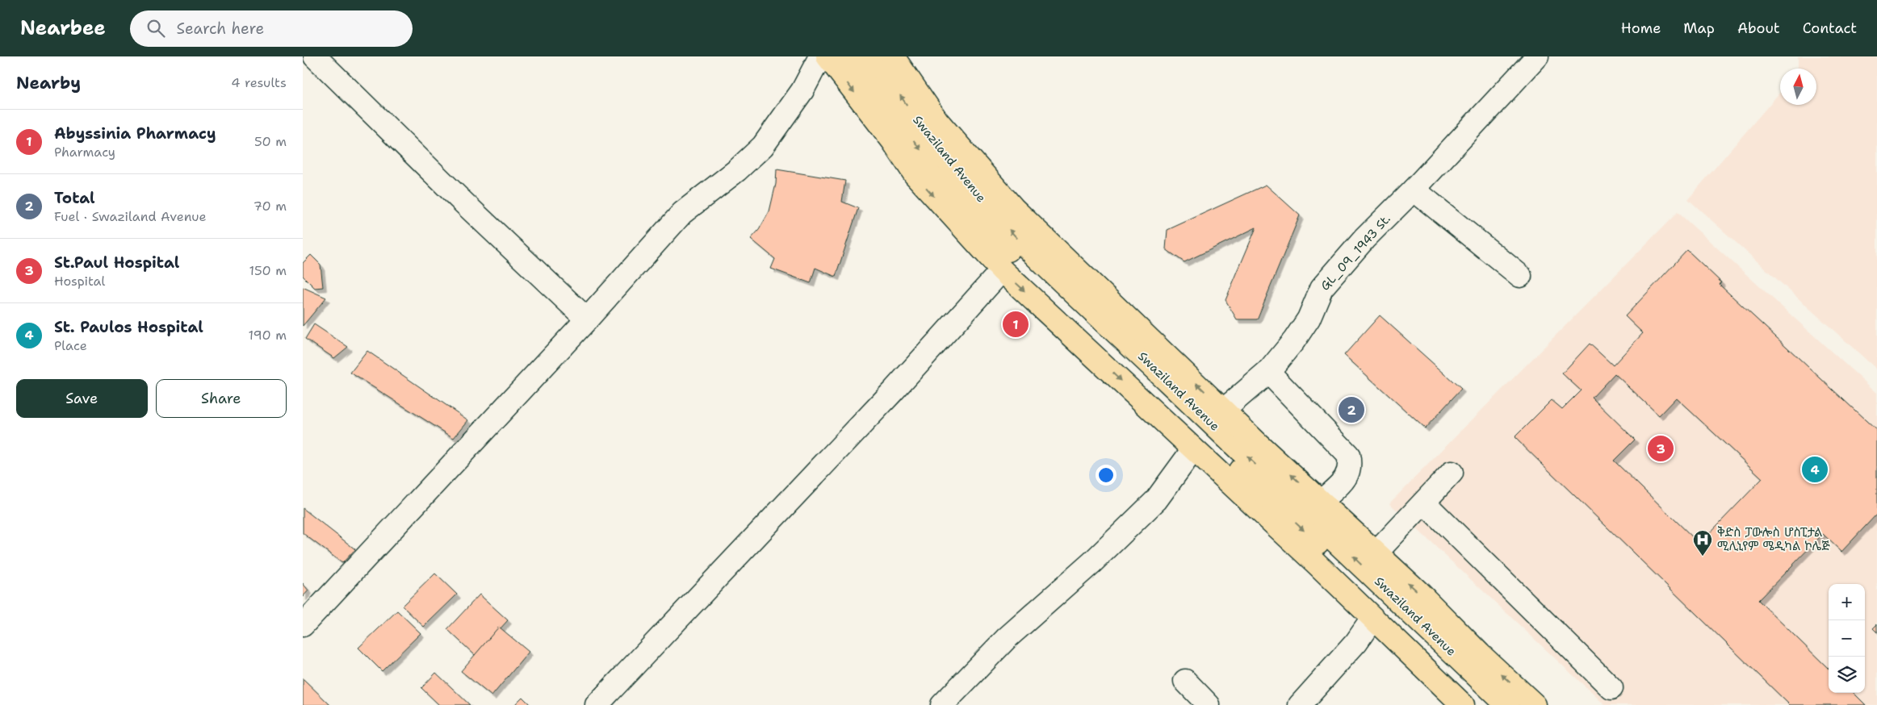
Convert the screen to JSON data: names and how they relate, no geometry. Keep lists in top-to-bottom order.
{
  "streets": {
    "main road": ["Swaziland Avenue"],
    "street": ["GL_09_1943 St."]
  },
  "places": {
    "hospital": ["ቅድስ ፓውሎስ ሆስፒታል ሚሊኒየም ሜዲካል ኮሌጅ"]
  },
  "north": "top",
  "page": {
    "header": "Nearbee",
    "search": "Search here",
    "nav": [
      "Home",
      "Map",
      "About",
      "Contact"
    ],
    "heading": ["Nearby", "4 results"],
    "list": [
      {
        "mark": "1",
        "name": "Abyssinia Pharmacy",
        "note": "Pharmacy",
        "value": "50 m"
      },
      {
        "mark": "2",
        "name": "Total",
        "note": "Fuel · Swaziland Avenue",
        "value": "70 m"
      },
      {
        "mark": "3",
        "name": "St.Paul Hospital",
        "note": "Hospital",
        "value": "150 m"
      },
      {
        "mark": "4",
        "name": "St. Paulos Hospital",
        "note": "Place",
        "value": "190 m"
      }
    ],
    "pins": [
      "1",
      "2",
      "3",
      "4"
    ],
    "buttons": ["Save", "Share"],
    "map_buttons": ["+", "−"]
  }
}
